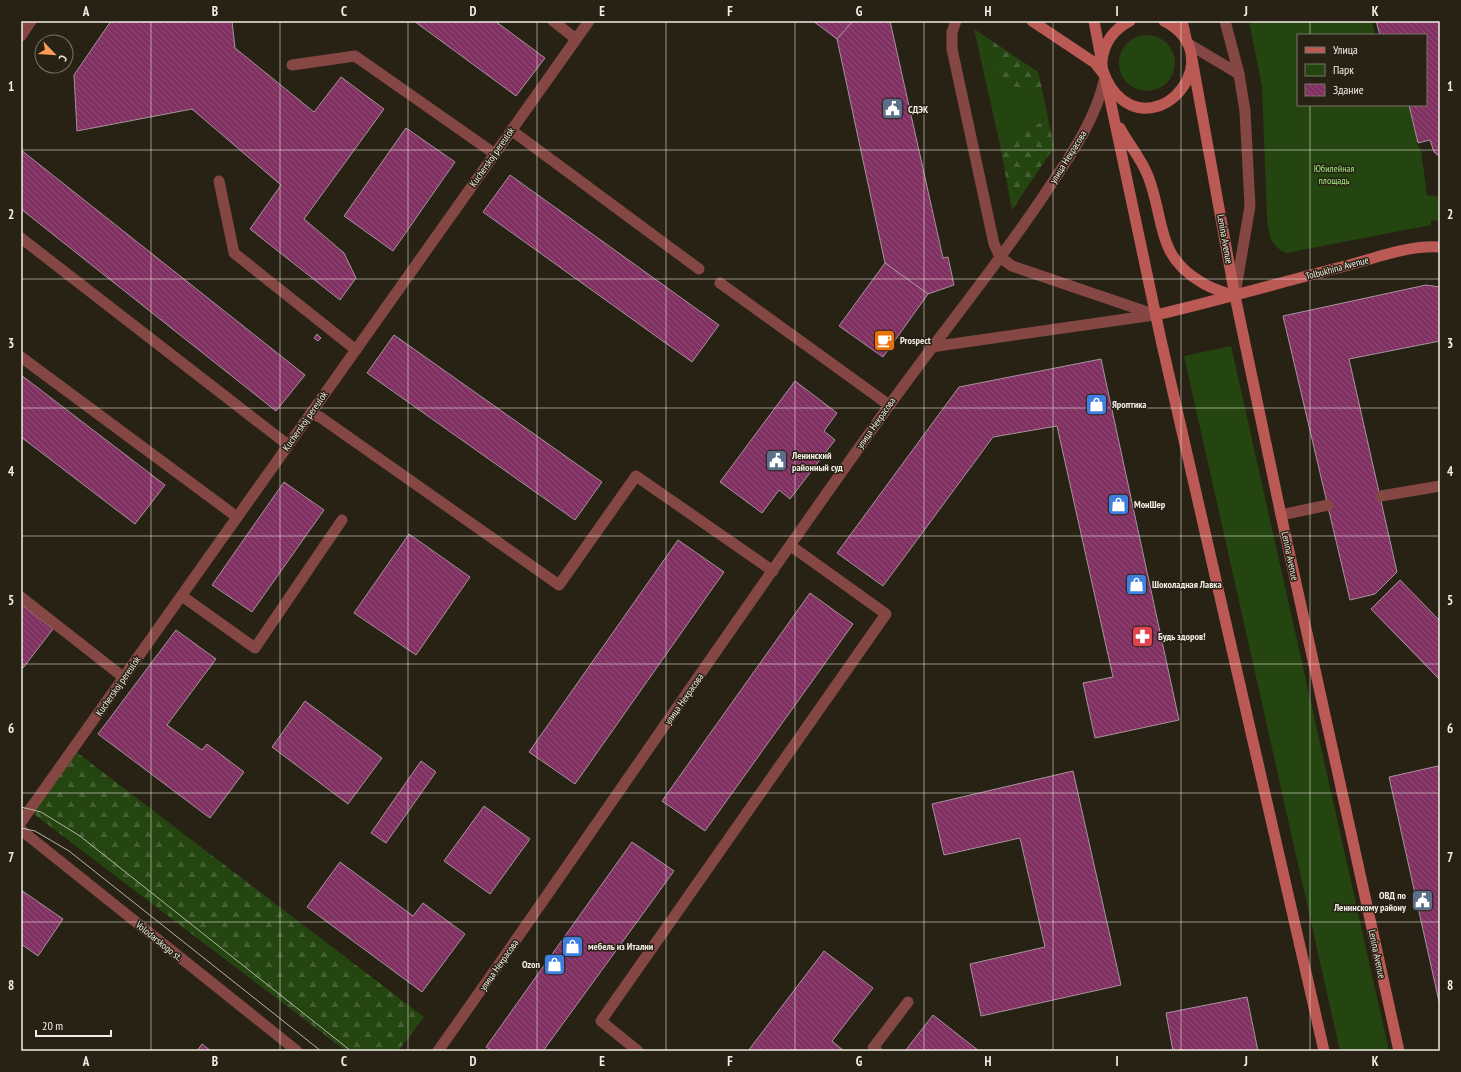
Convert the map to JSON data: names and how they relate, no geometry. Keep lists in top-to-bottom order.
{
  "streets": {
    "main road": ["Lenina Avenue", "Tolbukhina Avenue"],
    "street": ["Kucherskoj pereulok", "улица Некрасова", "Volodarskogo st."]
  },
  "crossings": [
    ["Lenina Avenue", "Tolbukhina Avenue"]
  ],
  "parks": ["Юбилейная площадь"],
  "places": {
    "public building": ["СДЭК", "Ленинский районный суд", "ОВД по Ленинскому району"],
    "cafe": ["Prospect"],
    "shop": [
      "Яроптика",
      "МонШер",
      "Шоколадная Лавка",
      "мебель из Италии",
      "Ozon"
    ],
    "pharmacy": ["Будь здоров!"]
  },
  "legend": ["Улица", "Парк", "Здание"],
  "scale_bar": "20 m",
  "north": "bottom right",
  "grid": {
    "columns": [
      "A",
      "B",
      "C",
      "D",
      "E",
      "F",
      "G",
      "H",
      "I",
      "J",
      "K"
    ],
    "rows": [
      "1",
      "2",
      "3",
      "4",
      "5",
      "6",
      "7",
      "8"
    ]
  }
}
